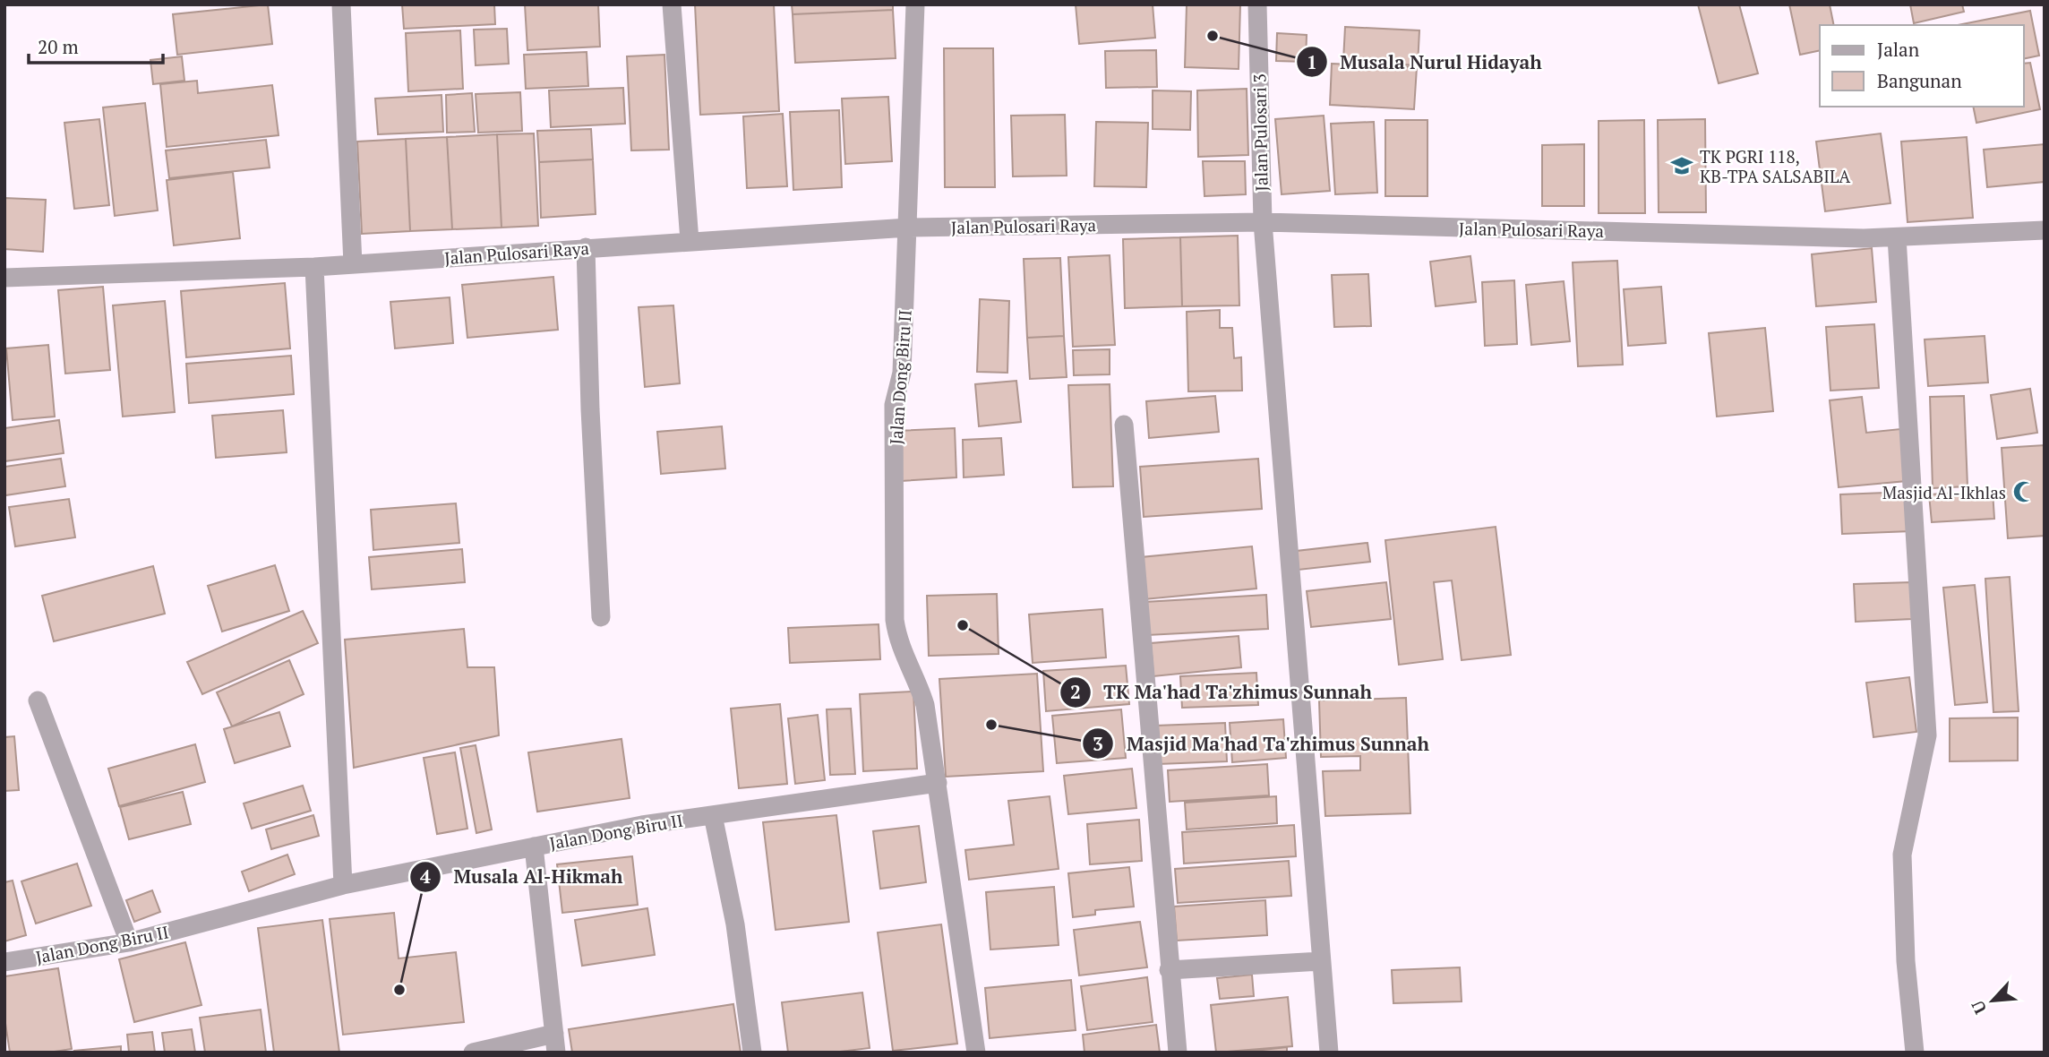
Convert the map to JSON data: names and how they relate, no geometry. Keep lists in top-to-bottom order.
{
  "streets": {
    "street": ["Jalan Pulosari 3", "Jalan Pulosari Raya", "Jalan Dong Biru II"]
  },
  "crossings": [
    ["Jalan Pulosari 3", "Jalan Pulosari Raya"],
    ["Jalan Pulosari Raya", "Jalan Dong Biru II"]
  ],
  "places": {
    "other": [
      "Musala Nurul Hidayah",
      "TK Ma'had Ta'zhimus Sunnah",
      "Masjid Ma'had Ta'zhimus Sunnah",
      "Musala Al-Hikmah"
    ],
    "school or university": ["TK PGRI 118, KB-TPA SALSABILA"],
    "mosque": ["Masjid Al-Ikhlas"]
  },
  "legend": ["Jalan", "Bangunan"],
  "scale_bar": "20 m",
  "north": "bottom left"
}
